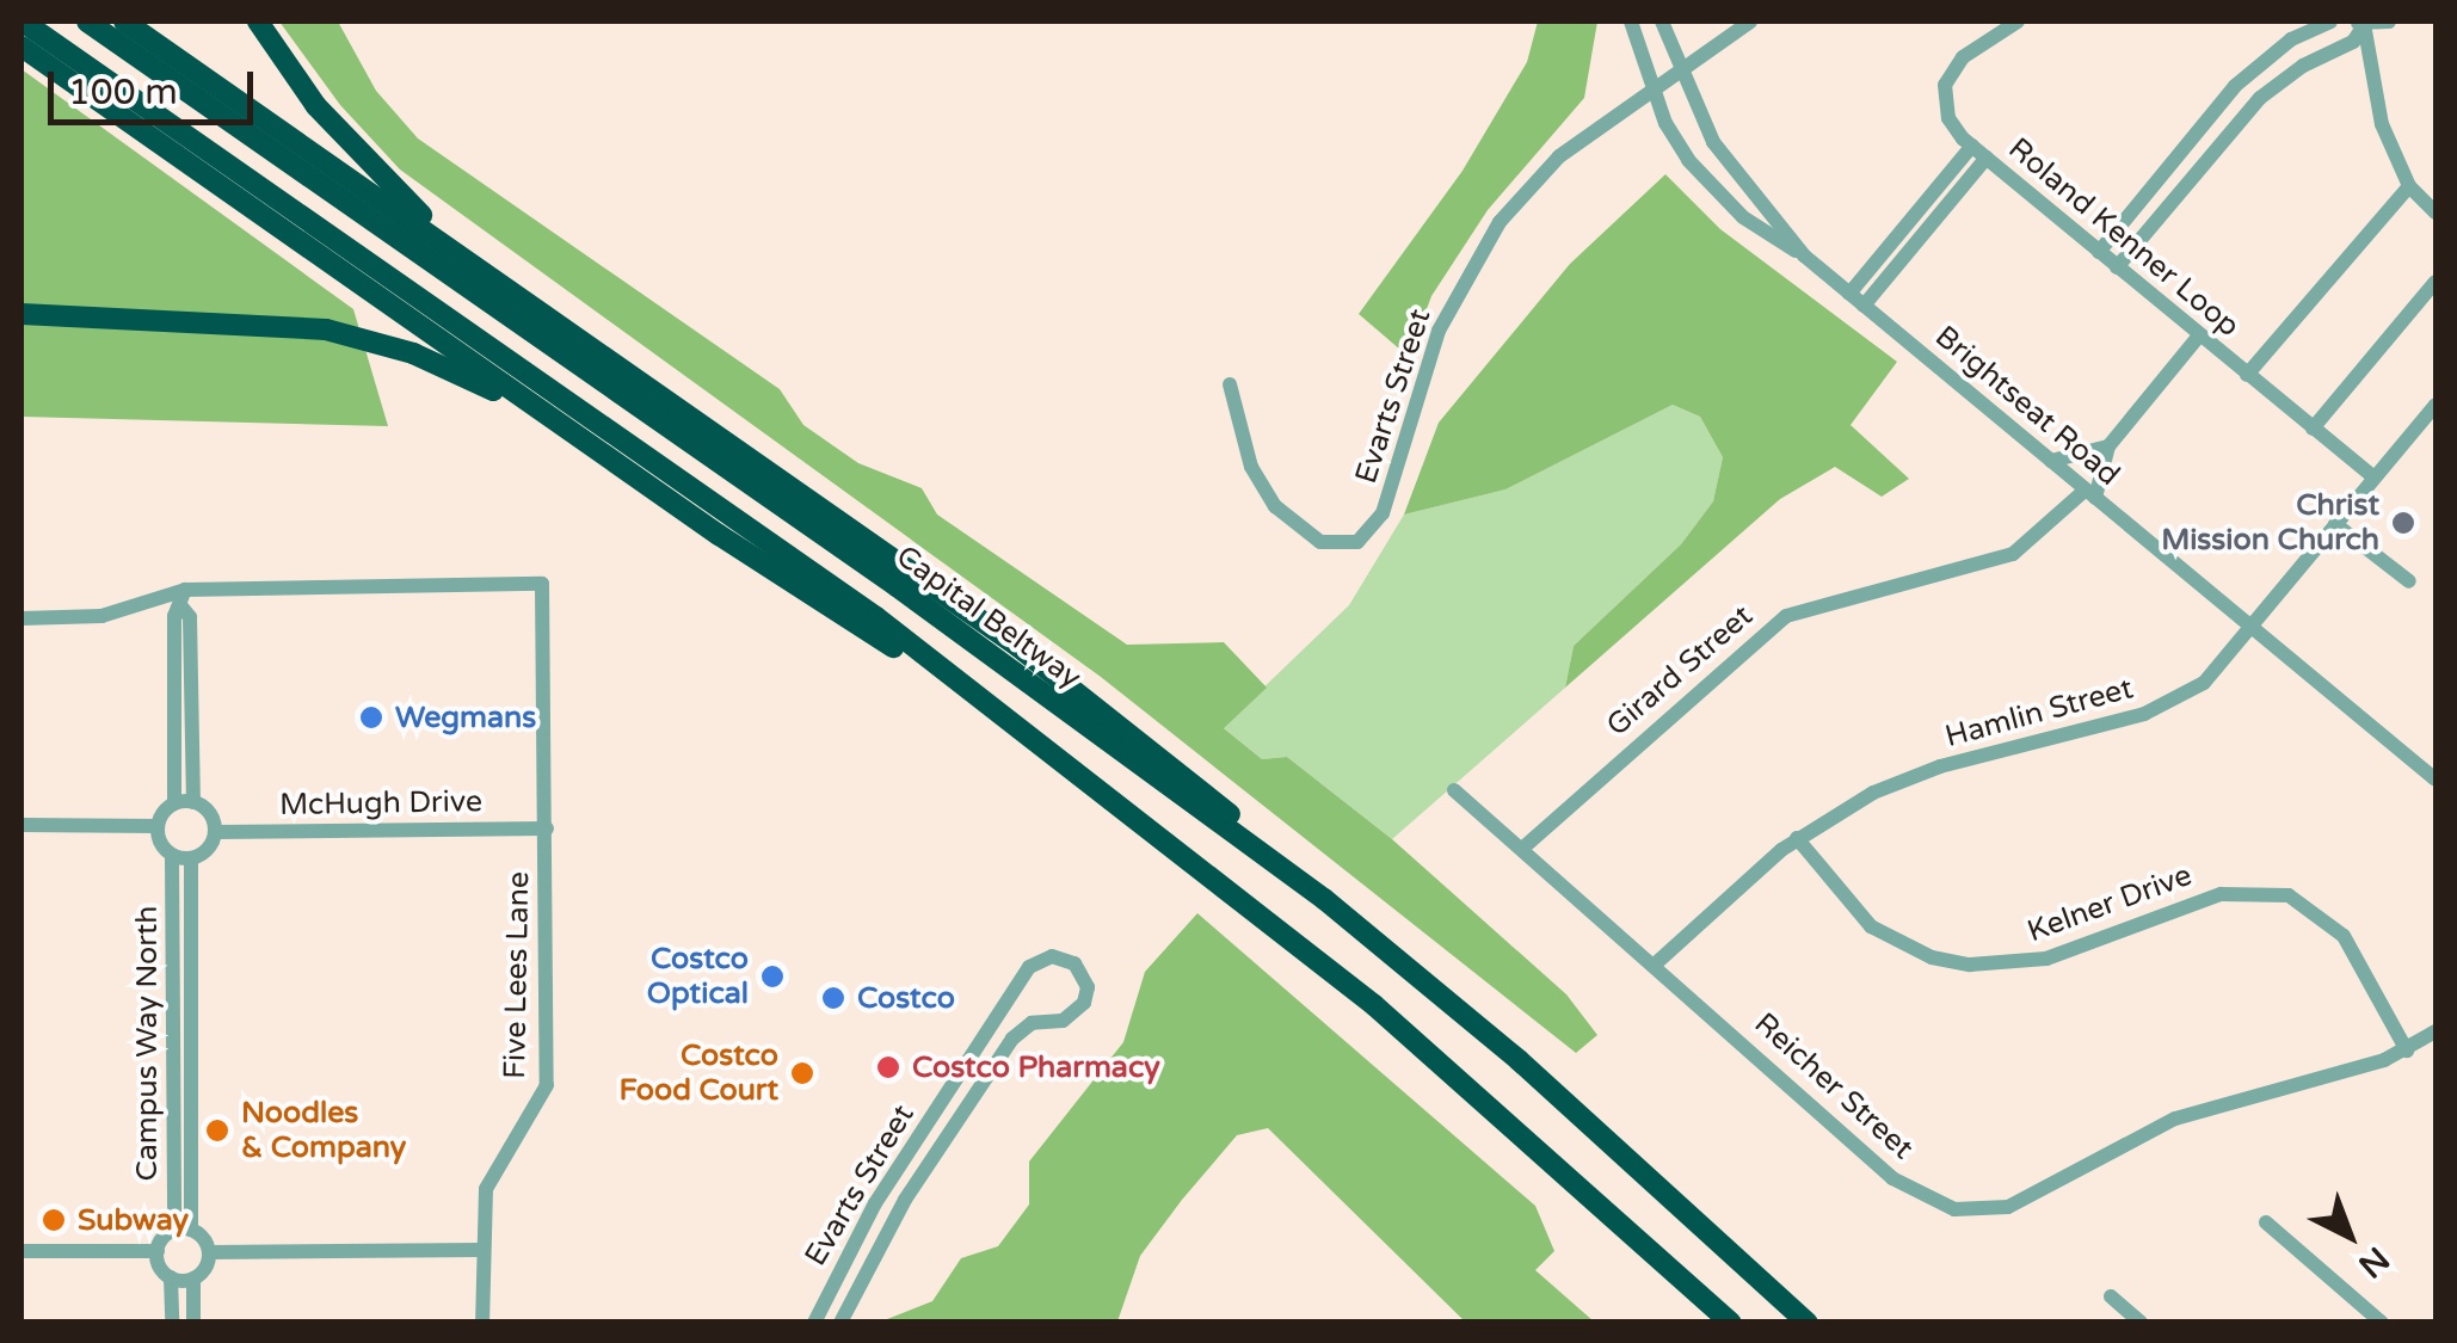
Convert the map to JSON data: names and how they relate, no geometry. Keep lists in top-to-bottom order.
{
  "streets": {
    "highway": ["Capital Beltway"],
    "street": [
      "Roland Kenner Loop",
      "Evarts Street",
      "Brightseat Road",
      "Girard Street",
      "Hamlin Street",
      "McHugh Drive",
      "Kelner Drive",
      "Five Lees Lane",
      "Campus Way North",
      "Reicher Street"
    ]
  },
  "crossings": [
    ["Roland Kenner Loop", "Hamlin Street"],
    ["Evarts Street", "Brightseat Road"],
    ["Brightseat Road", "Girard Street"],
    ["Brightseat Road", "Hamlin Street"],
    ["Girard Street", "Reicher Street"],
    ["Hamlin Street", "Kelner Drive"],
    ["Hamlin Street", "Reicher Street"],
    ["McHugh Drive", "Five Lees Lane"],
    ["McHugh Drive", "Campus Way North"],
    ["Kelner Drive", "Reicher Street"]
  ],
  "places": [
    "Christ Mission Church",
    "Wegmans",
    "Costco Optical",
    "Costco",
    "Costco Pharmacy",
    "Costco Food Court",
    "Noodles & Company",
    "Subway"
  ],
  "scale_bar": "100 m",
  "north": "bottom right"
}
